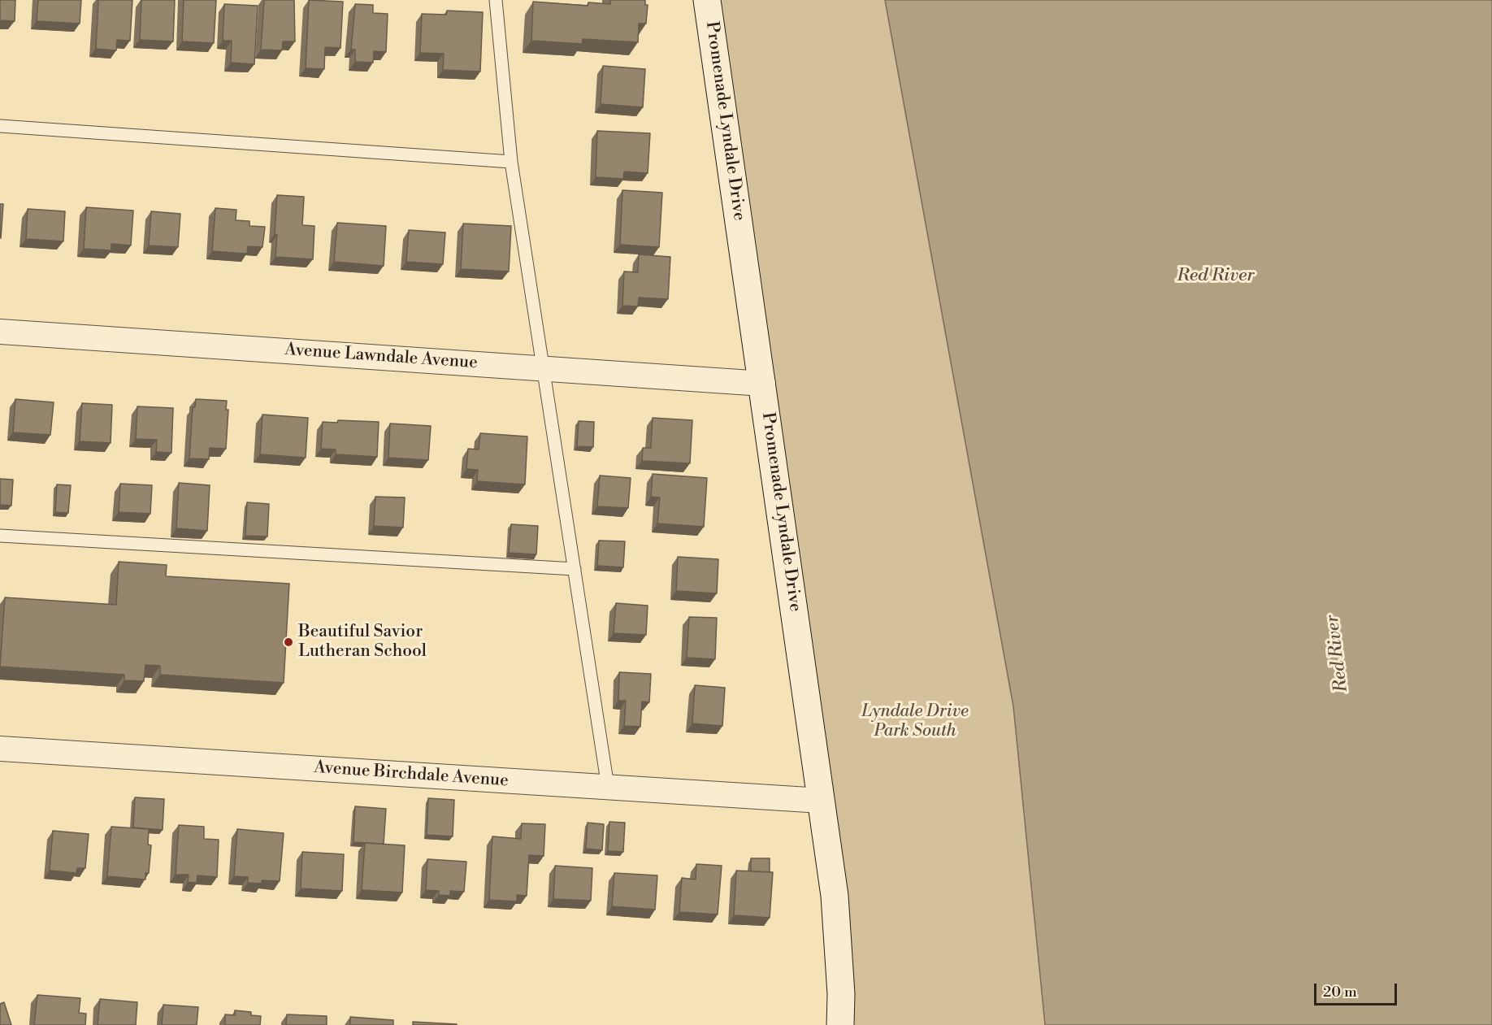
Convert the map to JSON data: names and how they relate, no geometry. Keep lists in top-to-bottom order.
{
  "streets": {
    "street": ["Promenade Lyndale Drive", "Avenue Lawndale Avenue", "Avenue Birchdale Avenue"]
  },
  "crossings": [
    ["Promenade Lyndale Drive", "Avenue Lawndale Avenue"],
    ["Promenade Lyndale Drive", "Avenue Birchdale Avenue"]
  ],
  "water": ["Red River"],
  "parks": ["Lyndale Drive Park South"],
  "places": ["Beautiful Savior Lutheran School"],
  "scale_bar": "20 m"
}
